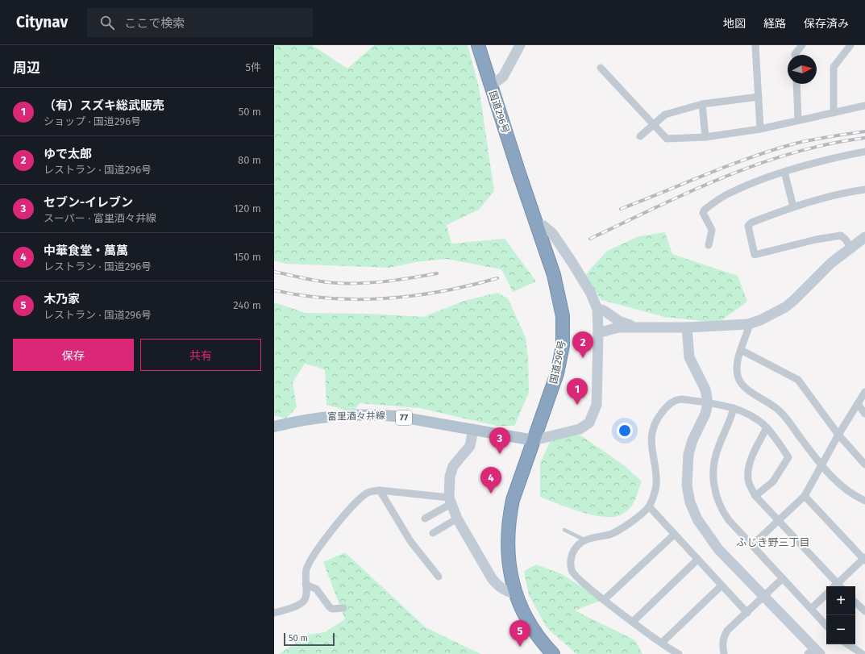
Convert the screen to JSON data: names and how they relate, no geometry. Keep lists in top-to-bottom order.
{
  "streets": {
    "highway": ["国道296号"],
    "main road": ["富里酒々井線", "77"]
  },
  "crossings": [
    ["国道296号", "富里酒々井線"]
  ],
  "districts": ["ふじき野三丁目"],
  "scale_bar": "50 m",
  "north": "right",
  "page": {
    "header": "Citynav",
    "search": "ここで検索",
    "nav": ["地図", "経路", "保存済み"],
    "heading": ["周辺", "5件"],
    "list": [
      {
        "mark": "1",
        "name": "（有）スズキ総武販売",
        "note": "ショップ · 国道296号",
        "value": "50 m"
      },
      {
        "mark": "2",
        "name": "ゆで太郎",
        "note": "レストラン · 国道296号",
        "value": "80 m"
      },
      {
        "mark": "3",
        "name": "セブン-イレブン",
        "note": "スーパー · 富里酒々井線",
        "value": "120 m"
      },
      {
        "mark": "4",
        "name": "中華食堂・萬萬",
        "note": "レストラン · 国道296号",
        "value": "150 m"
      },
      {
        "mark": "5",
        "name": "木乃家",
        "note": "レストラン · 国道296号",
        "value": "240 m"
      }
    ],
    "buttons": ["保存", "共有"],
    "pins": [
      "2",
      "1",
      "3",
      "4",
      "5"
    ],
    "map_buttons": ["+", "−"],
    "scale": "50 m"
  }
}
